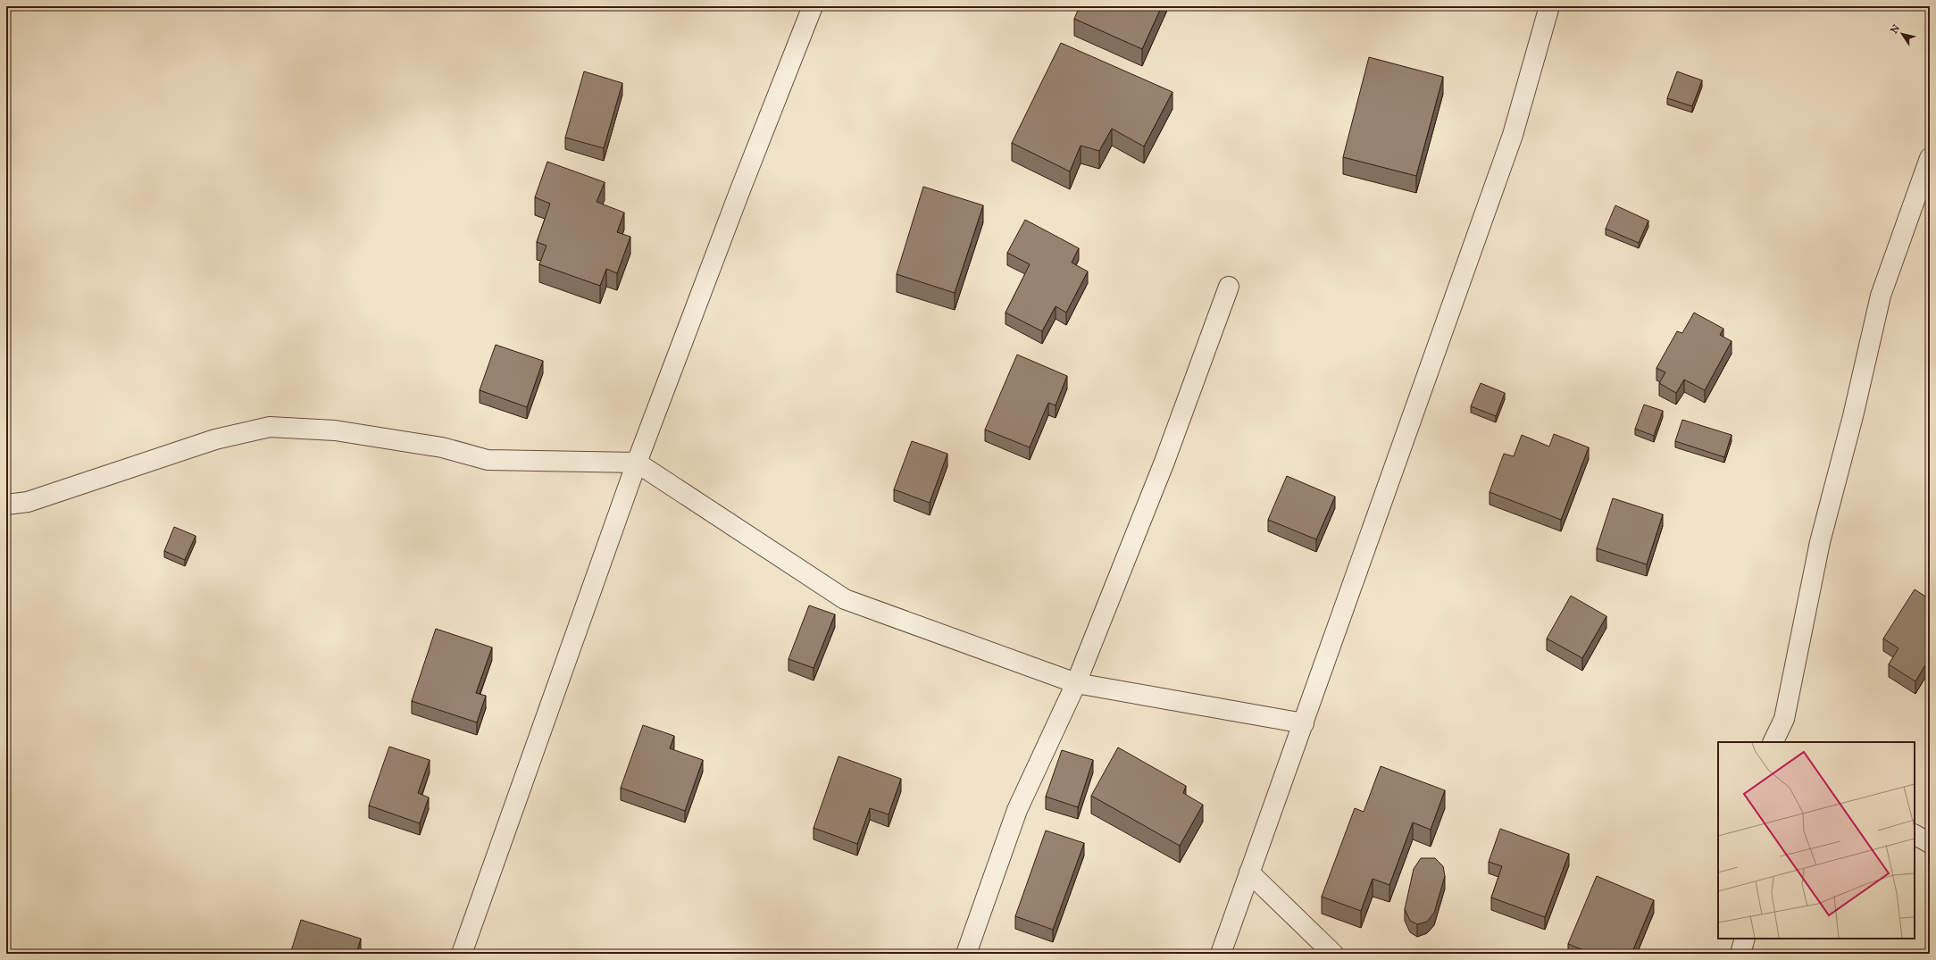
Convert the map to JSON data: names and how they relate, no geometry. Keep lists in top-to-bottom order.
{
  "north": "top left"
}
